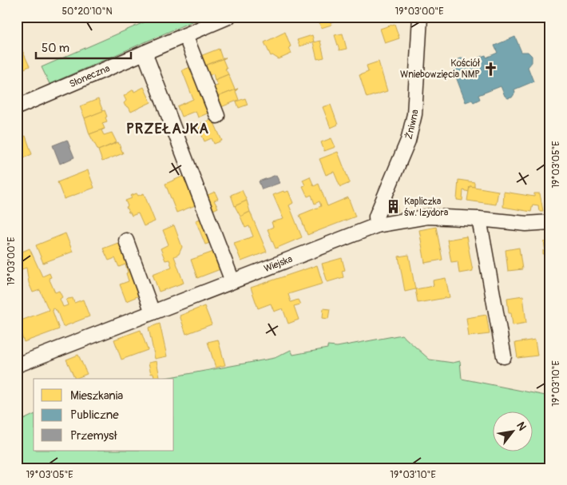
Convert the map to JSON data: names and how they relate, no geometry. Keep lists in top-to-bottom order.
{
  "streets": {
    "street": ["Słoneczna", "Żniwna", "Wiejska"]
  },
  "crossings": [
    ["Żniwna", "Wiejska"]
  ],
  "districts": ["PRZEŁAJKA"],
  "places": {
    "church": ["Kościół Wniebowzięcia NMP"],
    "building": ["Kapliczka św. Izydora"]
  },
  "legend": ["Mieszkania", "Publiczne", "Przemysł"],
  "scale_bar": "50 m",
  "north": "top right",
  "coordinates": [
    "50°20'10\"N",
    "19°03'00\"E",
    "19°03'05\"E",
    "19°03'10\"E"
  ]
}
